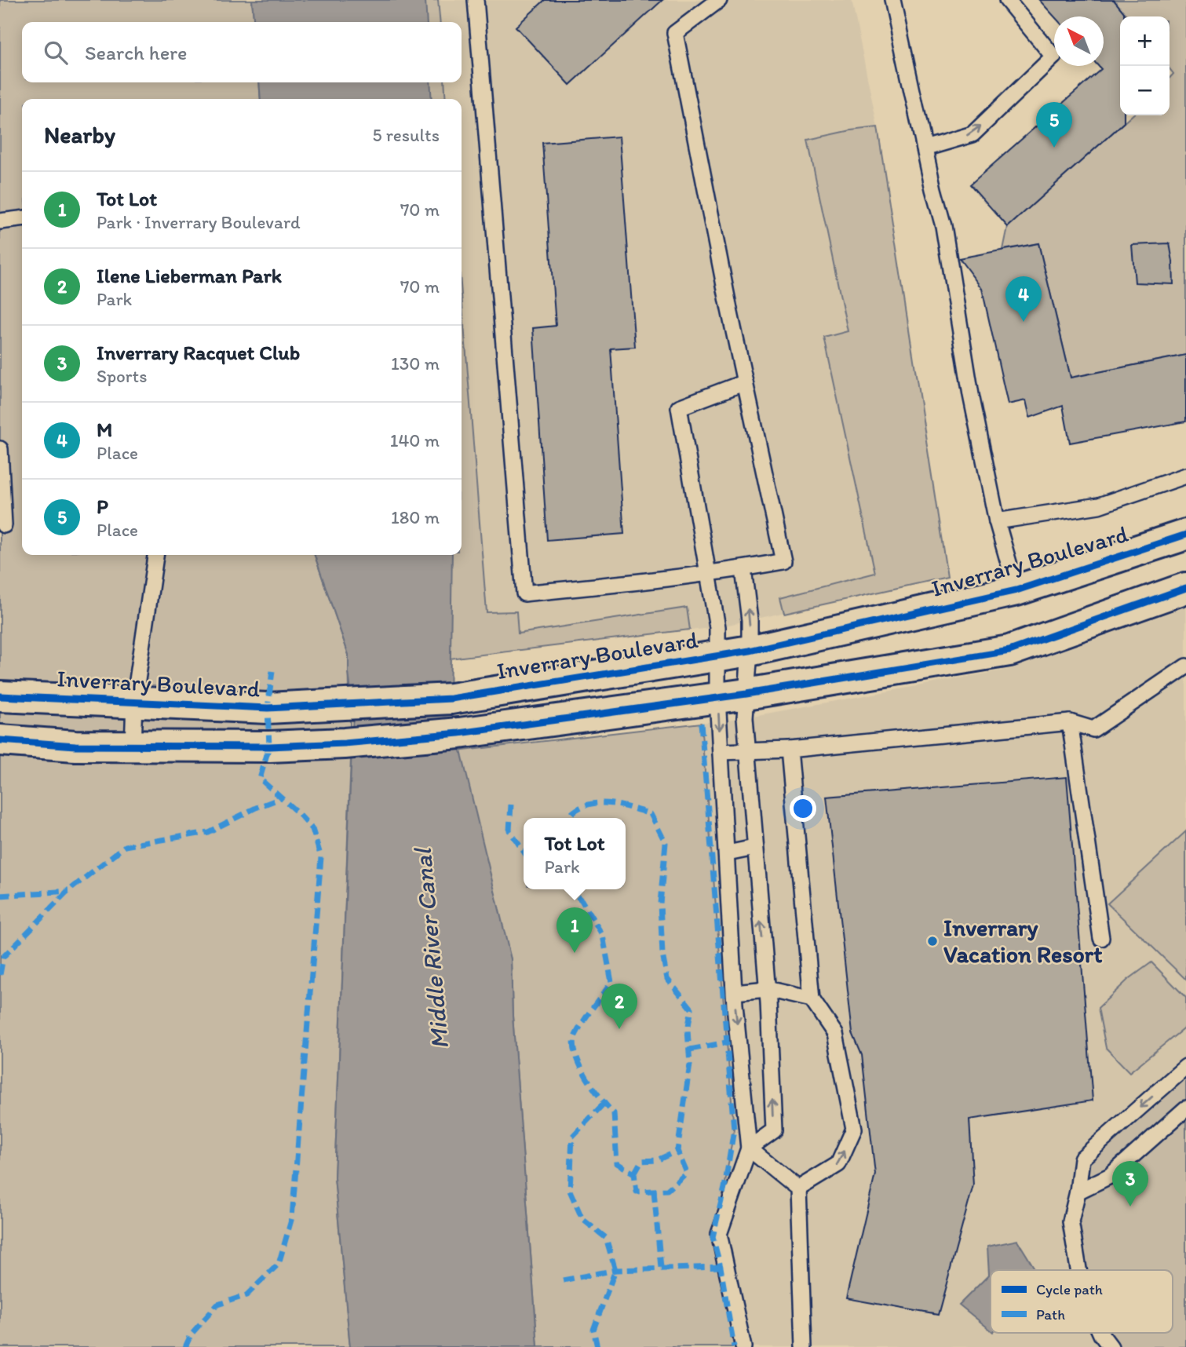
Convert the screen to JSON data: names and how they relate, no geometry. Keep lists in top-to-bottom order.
{
  "streets": {
    "street": ["Inverrary Boulevard"]
  },
  "water": ["Middle River Canal"],
  "places": ["Inverrary Vacation Resort"],
  "legend": ["Cycle path", "Path"],
  "north": "top left",
  "page": {
    "map_buttons": ["+", "−"],
    "search": "Search here",
    "heading": ["Nearby", "5 results"],
    "pins": [
      "5",
      "4",
      "1",
      "2",
      "3"
    ],
    "list": [
      {
        "mark": "1",
        "name": "Tot Lot",
        "note": "Park · Inverrary Boulevard",
        "value": "70 m"
      },
      {
        "mark": "2",
        "name": "Ilene Lieberman Park",
        "note": "Park",
        "value": "70 m"
      },
      {
        "mark": "3",
        "name": "Inverrary Racquet Club",
        "note": "Sports",
        "value": "130 m"
      },
      {
        "mark": "4",
        "name": "M",
        "note": "Place",
        "value": "140 m"
      },
      {
        "mark": "5",
        "name": "P",
        "note": "Place",
        "value": "180 m"
      }
    ],
    "popup": ["Tot Lot", "Park"]
  }
}
